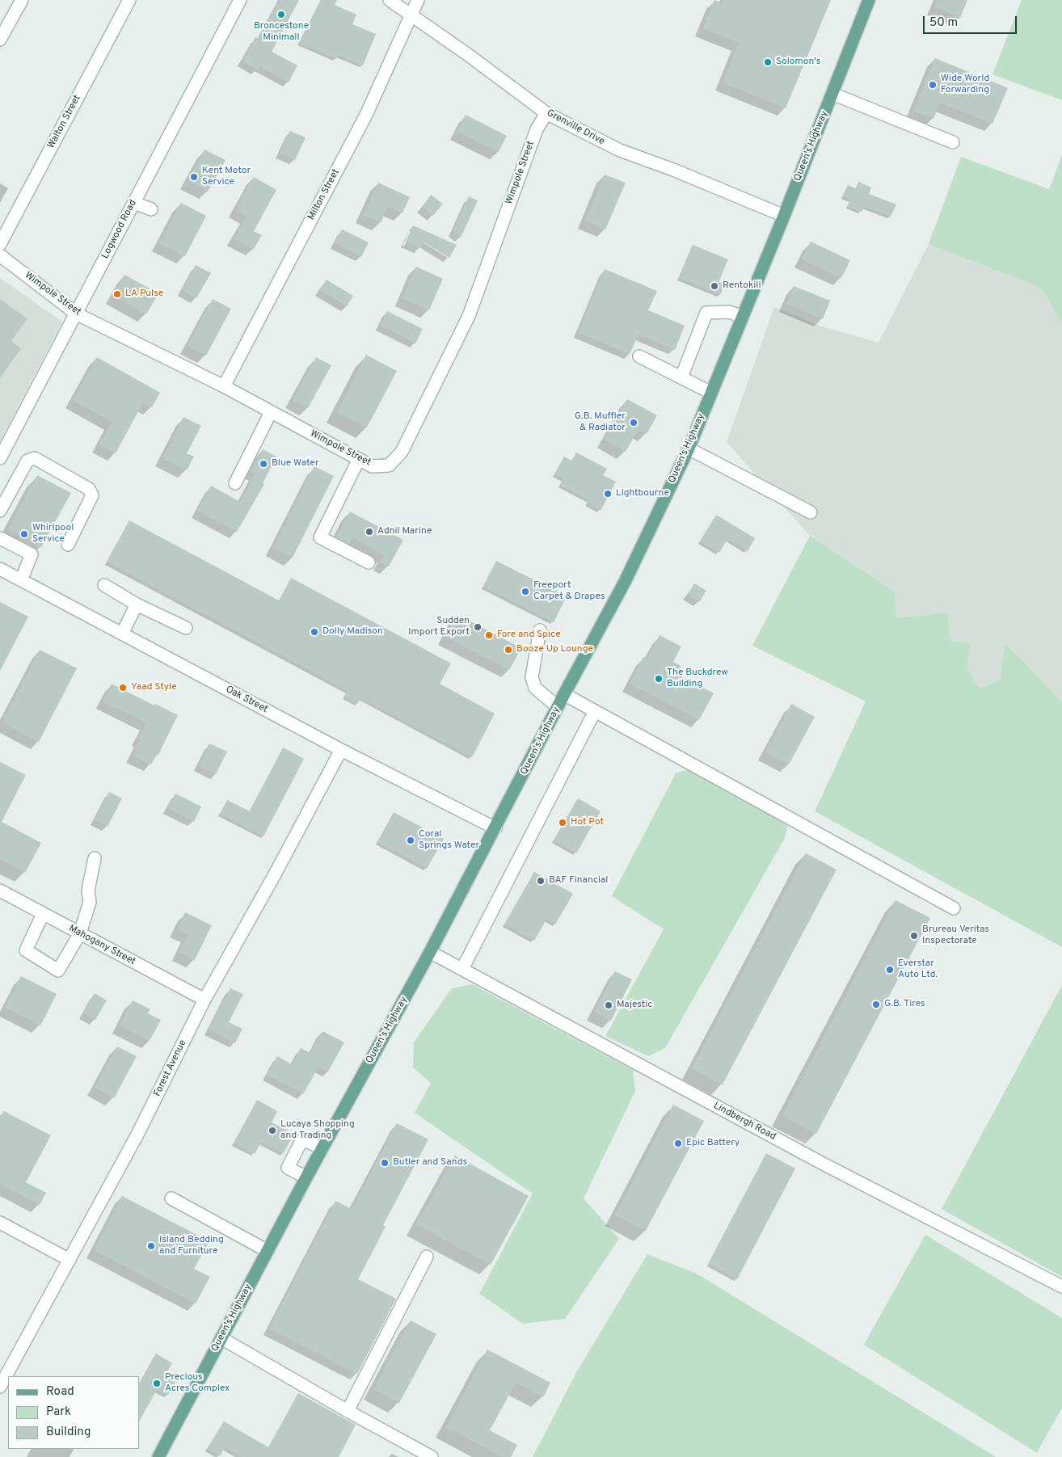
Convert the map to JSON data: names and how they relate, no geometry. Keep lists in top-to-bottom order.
{
  "streets": {
    "main road": ["Queen's Highway"],
    "street": [
      "Walton Street",
      "Grenville Drive",
      "Wimpole Street",
      "Milton Street",
      "Logwood Road",
      "Oak Street",
      "Mahogany Street",
      "Forest Avenue",
      "Lindbergh Road"
    ]
  },
  "crossings": [
    ["Grenville Drive", "Queen's Highway"],
    ["Grenville Drive", "Wimpole Street"],
    ["Grenville Drive", "Milton Street"],
    ["Queen's Highway", "Oak Street"],
    ["Queen's Highway", "Lindbergh Road"],
    ["Wimpole Street", "Milton Street"],
    ["Wimpole Street", "Logwood Road"],
    ["Oak Street", "Forest Avenue"],
    ["Mahogany Street", "Forest Avenue"]
  ],
  "places": [
    "Broncestone Minimall",
    "Solomon's",
    "Wide World Forwarding",
    "Kent Motor Service",
    "Rentokill",
    "LA Pulse",
    "G.B. Muffler & Radiator",
    "Blue Water",
    "Lightbourne",
    "Adnil Marine",
    "Whirlpool Service",
    "Freeport Carpet & Drapes",
    "Sudden Import Export",
    "Dolly Madison",
    "Fore and Spice",
    "Booze Up Lounge",
    "The Buckdrew Building",
    "Yaad Style",
    "Hot Pot",
    "Coral Springs Water",
    "BAF Financial",
    "Brureau Veritas Inspectorate",
    "Everstar Auto Ltd.",
    "G.B. Tires",
    "Majestic",
    "Lucaya Shopping and Trading",
    "Epic Battery",
    "Butler and Sands",
    "Island Bedding and Furniture",
    "Precious Acres Complex"
  ],
  "legend": ["Road", "Park", "Building"],
  "scale_bar": "50 m"
}
